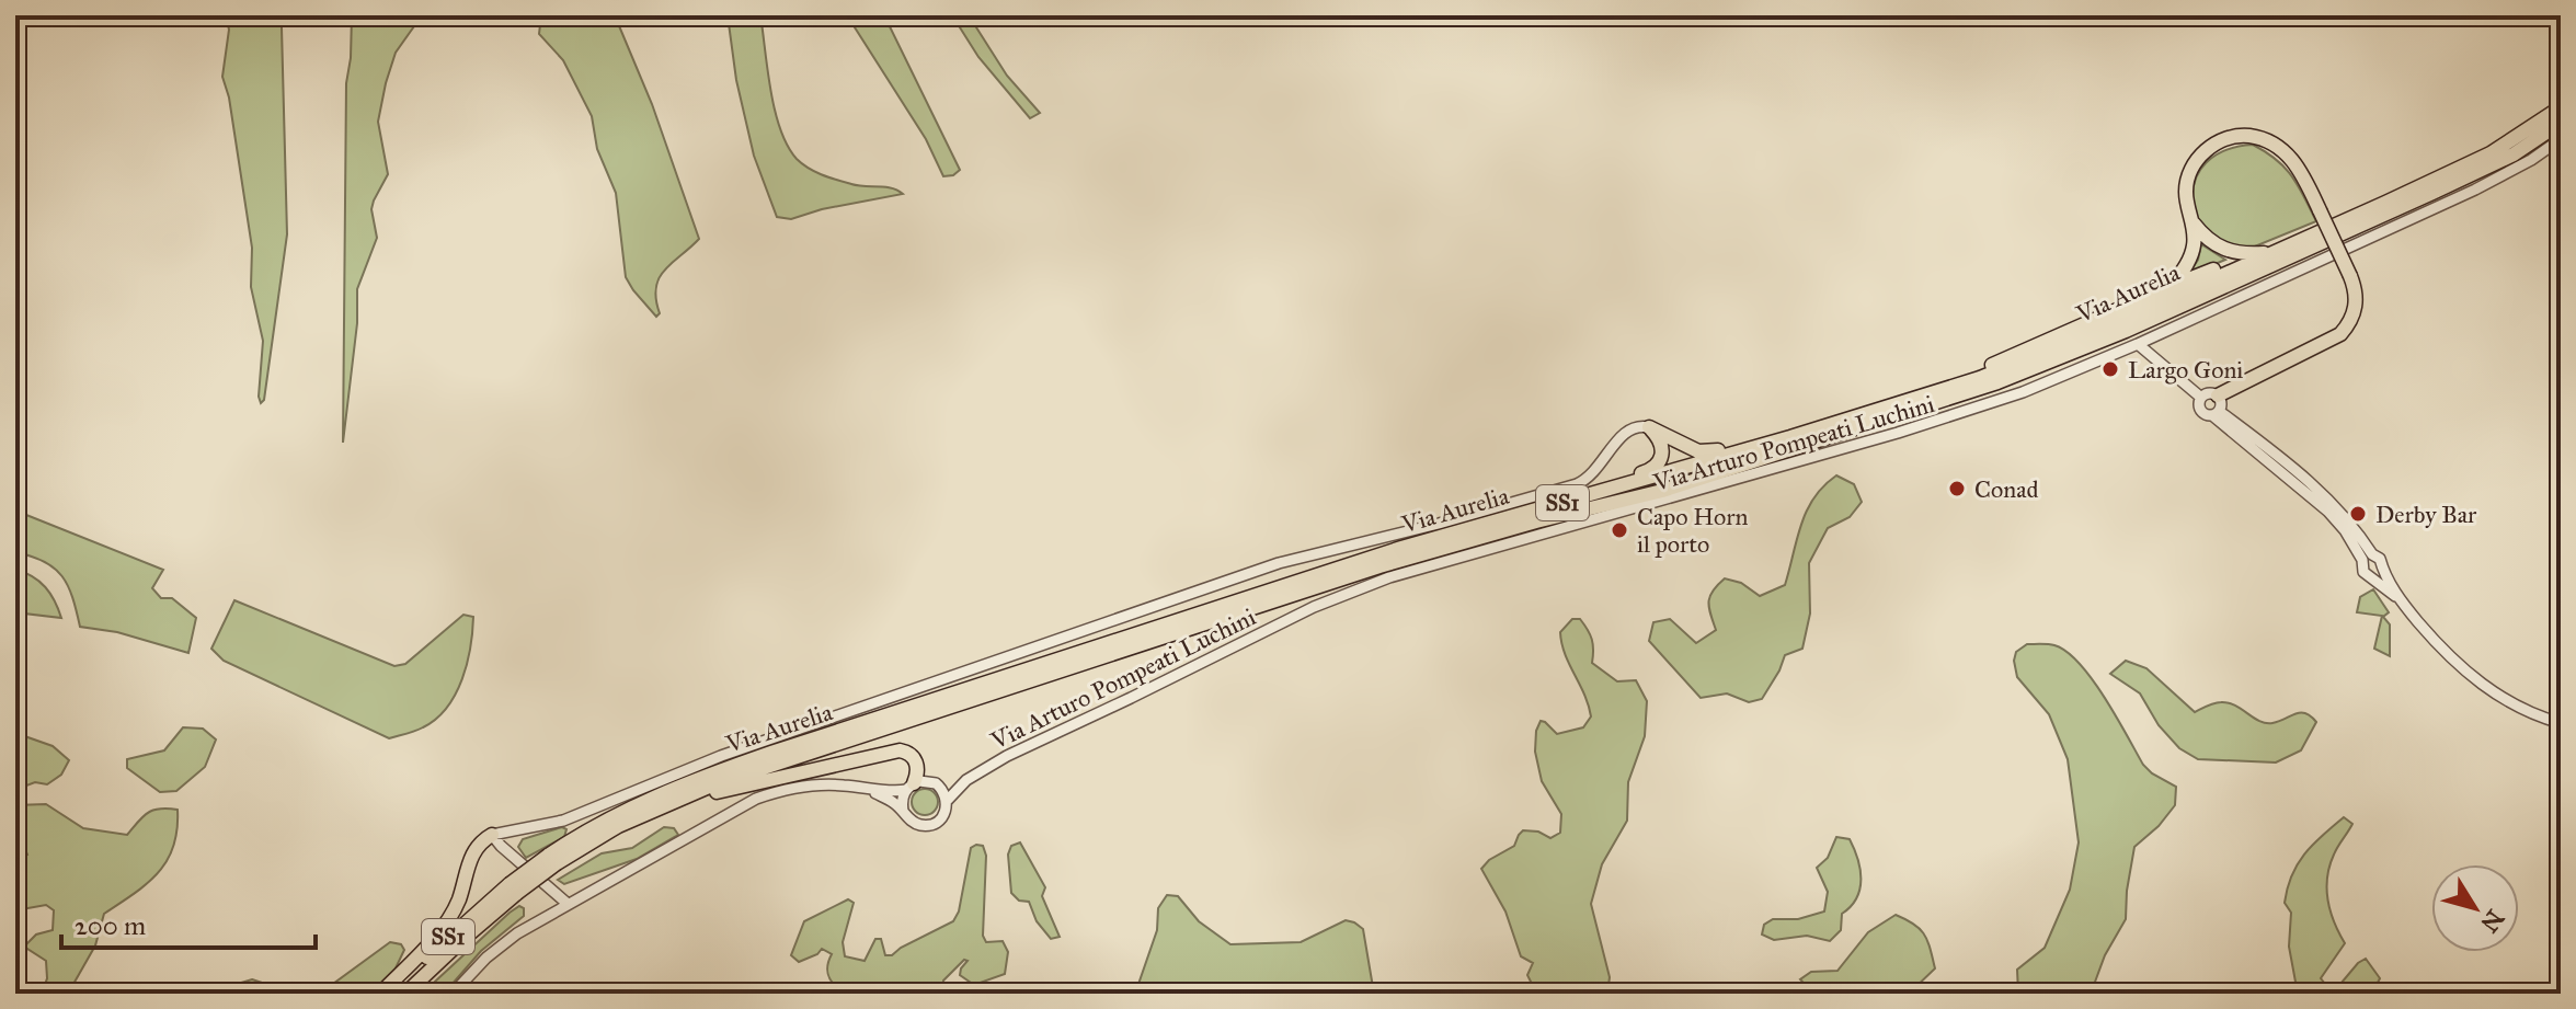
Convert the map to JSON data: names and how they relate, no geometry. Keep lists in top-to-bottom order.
{
  "streets": {
    "highway": ["Via Aurelia", "SS1"],
    "street": ["Via Arturo Pompeati Luchini"]
  },
  "places": [
    "Largo Goni",
    "Conad",
    "Derby Bar",
    "Capo Horn il porto"
  ],
  "scale_bar": "200 m",
  "north": "bottom right"
}
